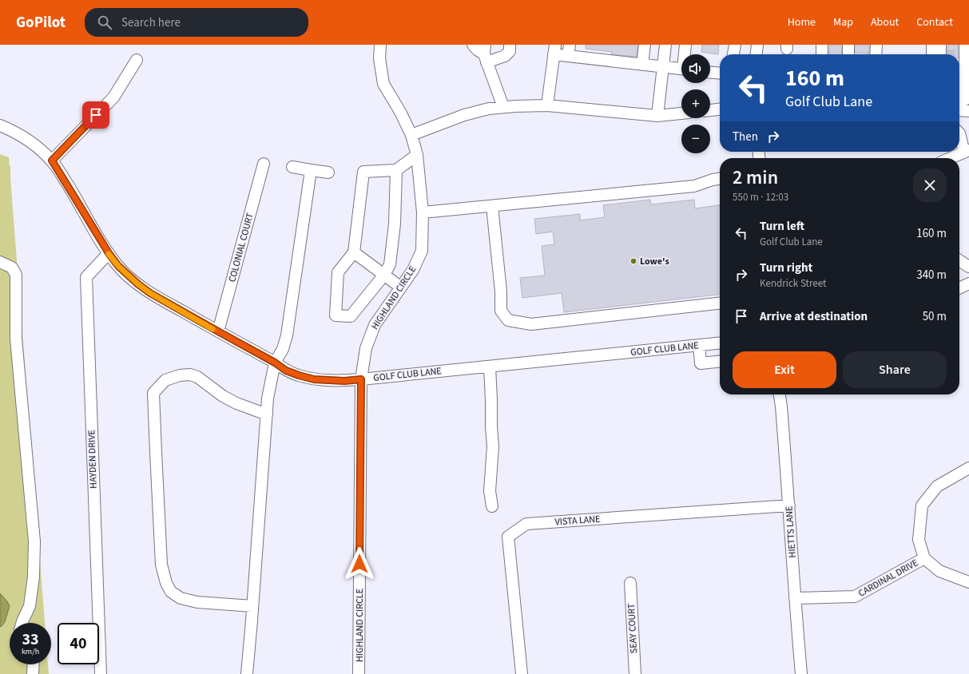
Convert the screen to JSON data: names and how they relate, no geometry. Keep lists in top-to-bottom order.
{
  "streets": {
    "street": [
      "COLONIAL COURT",
      "HIGHLAND CIRCLE",
      "GOLF CLUB LANE",
      "HAYDEN DRIVE",
      "VISTA LANE",
      "HIETTS LANE",
      "CARDINAL DRIVE",
      "SEAY COURT"
    ]
  },
  "crossings": [
    ["COLONIAL COURT", "GOLF CLUB LANE"],
    ["HIGHLAND CIRCLE", "GOLF CLUB LANE"],
    ["GOLF CLUB LANE", "HAYDEN DRIVE"],
    ["VISTA LANE", "HIETTS LANE"],
    ["HIETTS LANE", "CARDINAL DRIVE"]
  ],
  "places": ["Lowe's"],
  "page": {
    "header": "GoPilot",
    "search": "Search here",
    "nav": [
      "Home",
      "Map",
      "About",
      "Contact"
    ],
    "map_buttons": ["+", "−"],
    "turn": ["160 m", "Golf Club Lane"],
    "then": "Then",
    "heading": ["2 min", "550 m · 12:03"],
    "list": [
      {
        "name": "Turn left",
        "note": "Golf Club Lane",
        "value": "160 m"
      },
      {
        "name": "Turn right",
        "note": "Kendrick Street",
        "value": "340 m"
      },
      {
        "name": "Arrive at destination",
        "value": "50 m"
      }
    ],
    "buttons": ["Exit", "Share"],
    "speed": "33 km/h",
    "limit": "40"
  }
}
